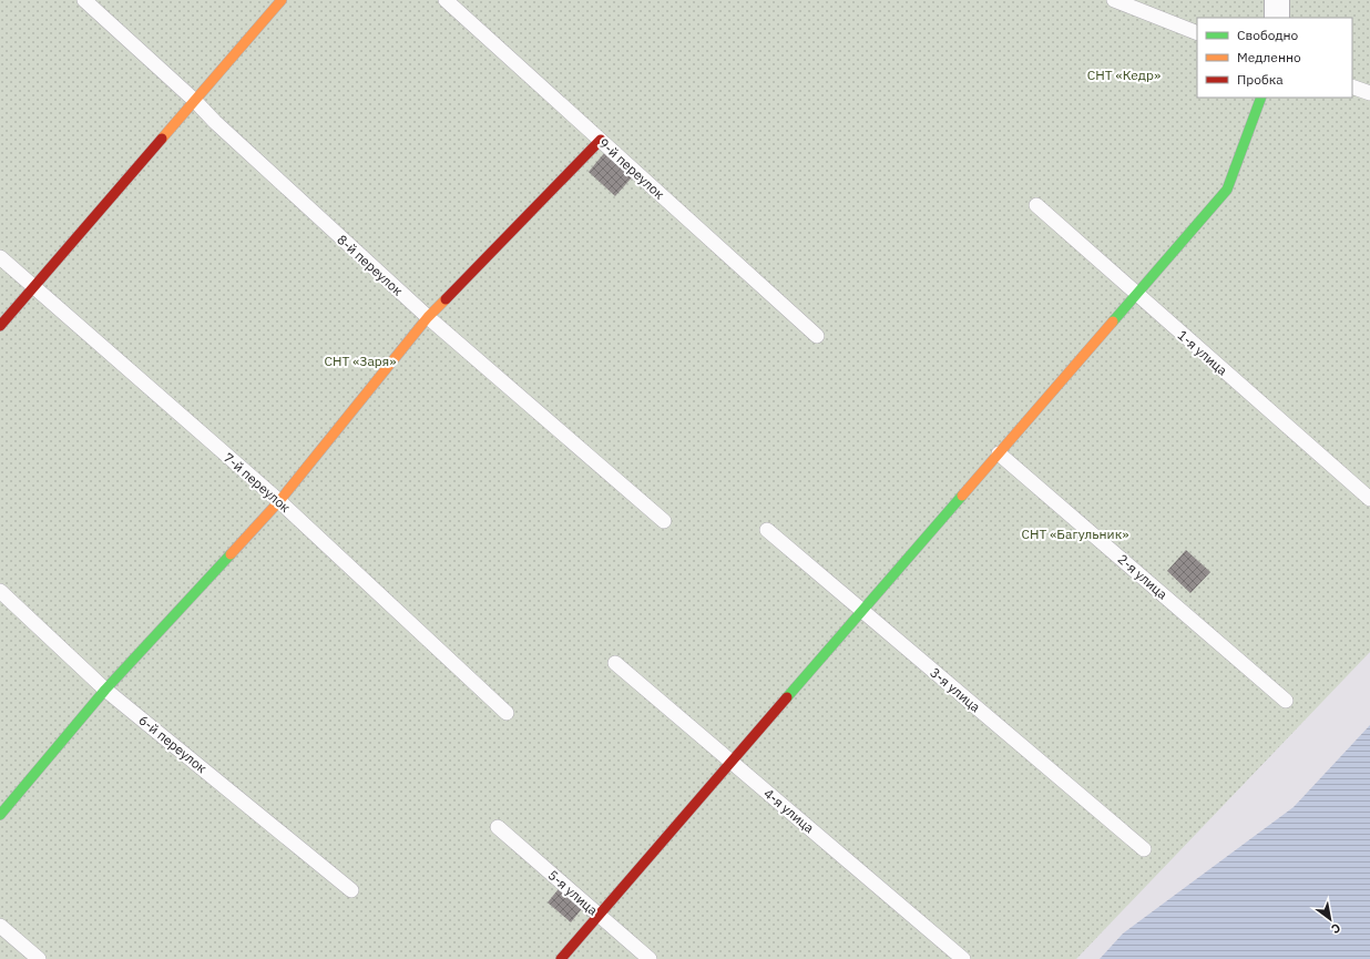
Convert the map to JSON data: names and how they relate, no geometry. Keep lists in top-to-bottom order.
{
  "streets": {
    "lane": [
      "9-й переулок",
      "8-й переулок",
      "1-я улица",
      "7-й переулок",
      "2-я улица",
      "3-я улица",
      "6-й переулок",
      "4-я улица",
      "5-я улица"
    ]
  },
  "parks": ["СНТ «Кедр»", "СНТ «Заря»", "СНТ «Багульник»"],
  "legend": ["Свободно", "Медленно", "Пробка"],
  "north": "bottom right"
}
